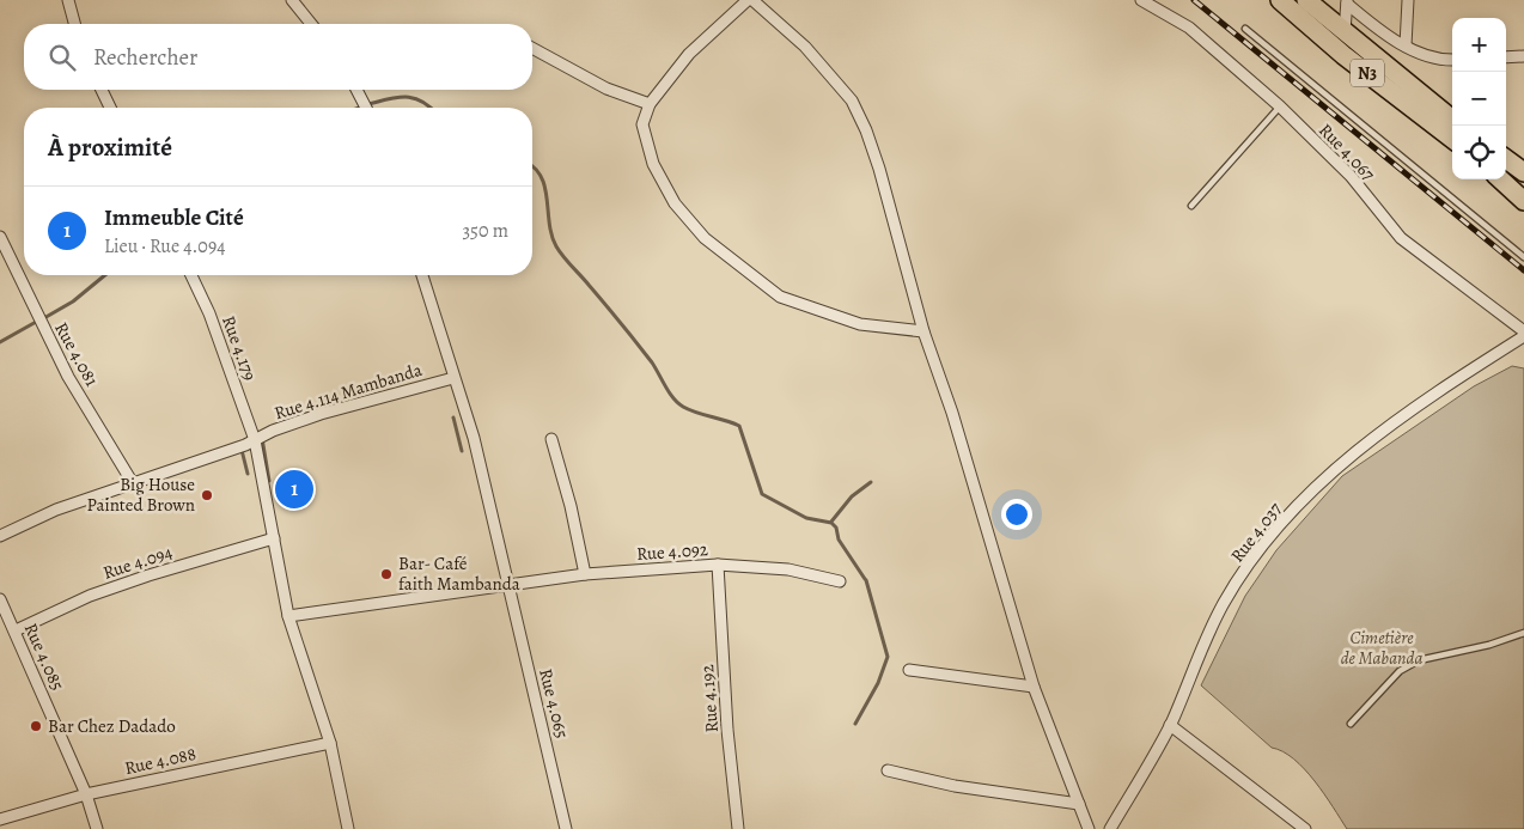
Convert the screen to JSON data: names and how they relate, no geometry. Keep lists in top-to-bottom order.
{
  "streets": {
    "highway": ["N3"],
    "street": [
      "Rue 4.067",
      "Rue 4.179",
      "Rue 4.081",
      "Rue 4.114 Mambanda",
      "Rue 4.037",
      "Rue 4.092",
      "Rue 4.094",
      "Rue 4.085",
      "Rue 4.192",
      "Rue 4.065",
      "Rue 4.088"
    ]
  },
  "crossings": [
    ["Rue 4.067", "Rue 4.037"],
    ["Rue 4.179", "Rue 4.114 Mambanda"],
    ["Rue 4.179", "Rue 4.092"],
    ["Rue 4.179", "Rue 4.094"],
    ["Rue 4.179", "Rue 4.088"],
    ["Rue 4.081", "Rue 4.114 Mambanda"],
    ["Rue 4.114 Mambanda", "Rue 4.065"],
    ["Rue 4.092", "Rue 4.192"],
    ["Rue 4.092", "Rue 4.065"],
    ["Rue 4.094", "Rue 4.085"],
    ["Rue 4.085", "Rue 4.088"]
  ],
  "parks": ["Cimetière de Mabanda"],
  "places": ["Big House Painted Brown", "Bar- Café faith Mambanda", "Bar Chez Dadado"],
  "page": {
    "map_buttons": ["+", "−"],
    "search": "Rechercher",
    "heading": "À proximité",
    "list": [
      {
        "mark": "1",
        "name": "Immeuble Cité",
        "note": "Lieu · Rue 4.094",
        "value": "350 m"
      }
    ],
    "pins": "1"
  }
}
